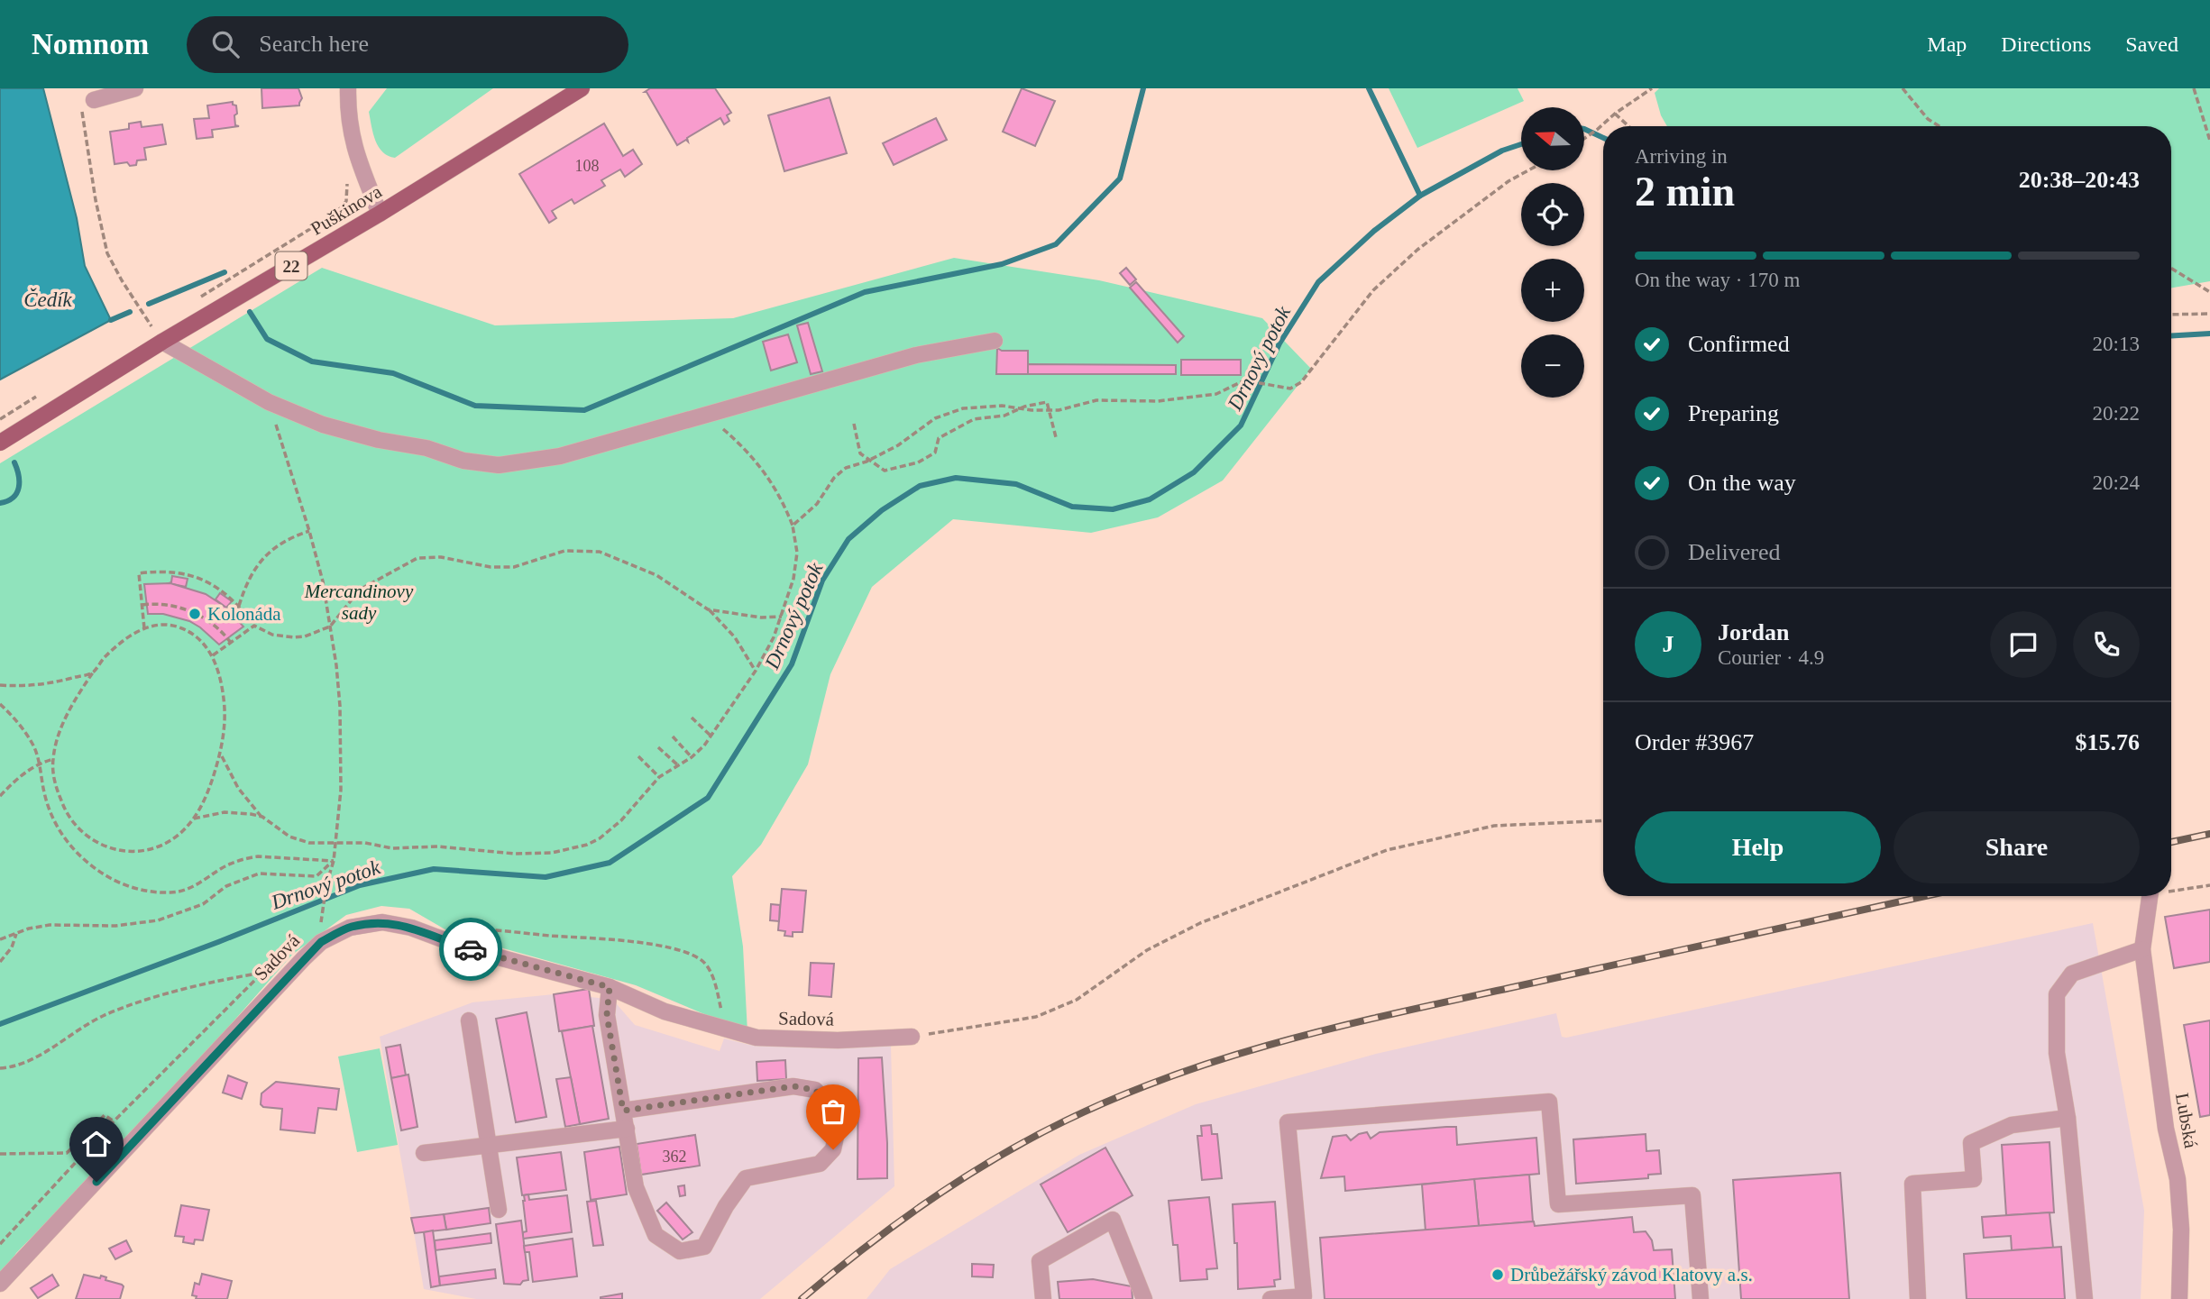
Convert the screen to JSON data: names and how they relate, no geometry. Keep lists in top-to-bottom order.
{
  "streets": {
    "main road": ["Puškinova", "22"],
    "street": ["Sadová", "Lubská"]
  },
  "water": ["Čedík", "Drnový potok"],
  "parks": ["Mercandinovy sady"],
  "places": ["Kolonáda", "Drůbežářský závod Klatovy a.s."],
  "house_numbers": ["108", "362"],
  "north": "left",
  "page": {
    "header": "Nomnom",
    "search": "Search here",
    "nav": ["Map", "Directions", "Saved"],
    "map_buttons": ["+", "−"],
    "heading": ["2 min", "Arriving in", "20:38–20:43"],
    "panel": [
      "Jordan",
      "Courier · 4.9",
      "Order #3967",
      "$15.76"
    ],
    "bar": "On the way · 170 m",
    "list": [
      ["Confirmed", "20:13"],
      ["Preparing", "20:22"],
      ["On the way", "20:24"],
      "Delivered"
    ],
    "round": "J",
    "buttons": ["Help", "Share"]
  }
}
